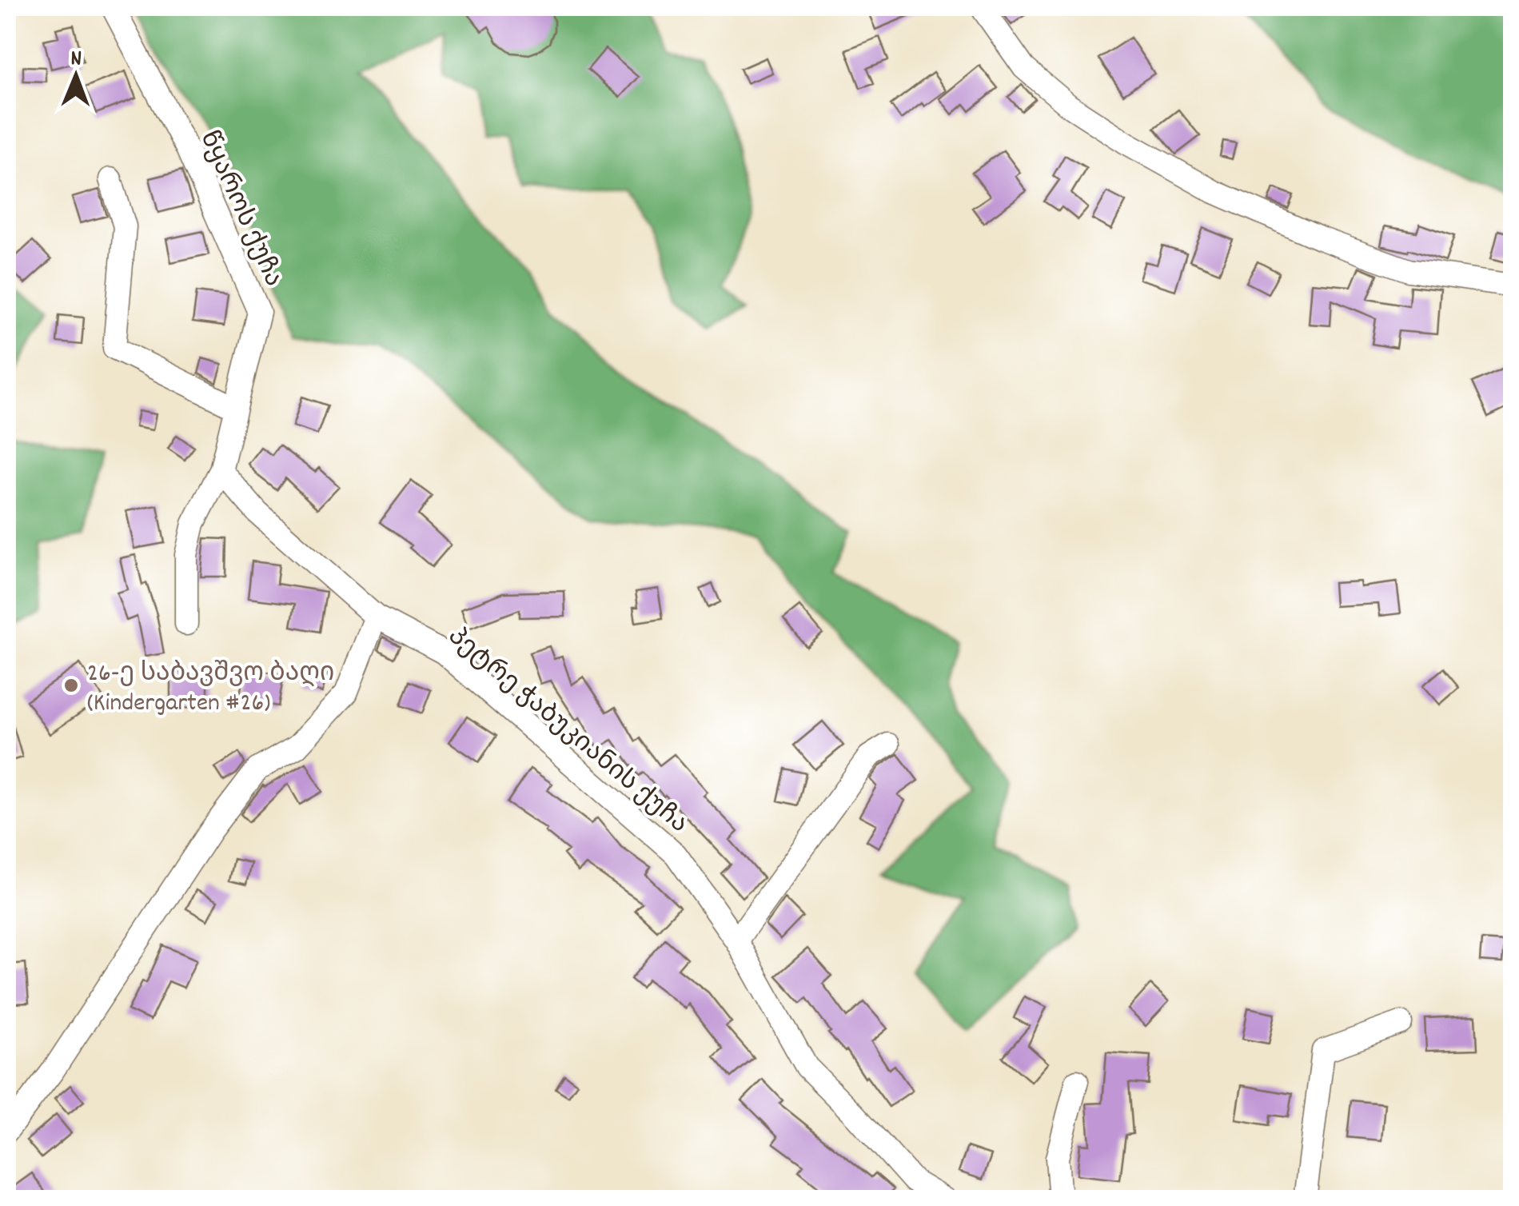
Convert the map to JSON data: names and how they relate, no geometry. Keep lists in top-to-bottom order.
{
  "streets": {
    "street": ["წყაროს ქუჩა", "პეტრე ჭაბუკიანის ქუჩა"]
  },
  "places": ["26-ე საბავშვო ბაღი (Kindergarten #26)"],
  "north": "top"
}
